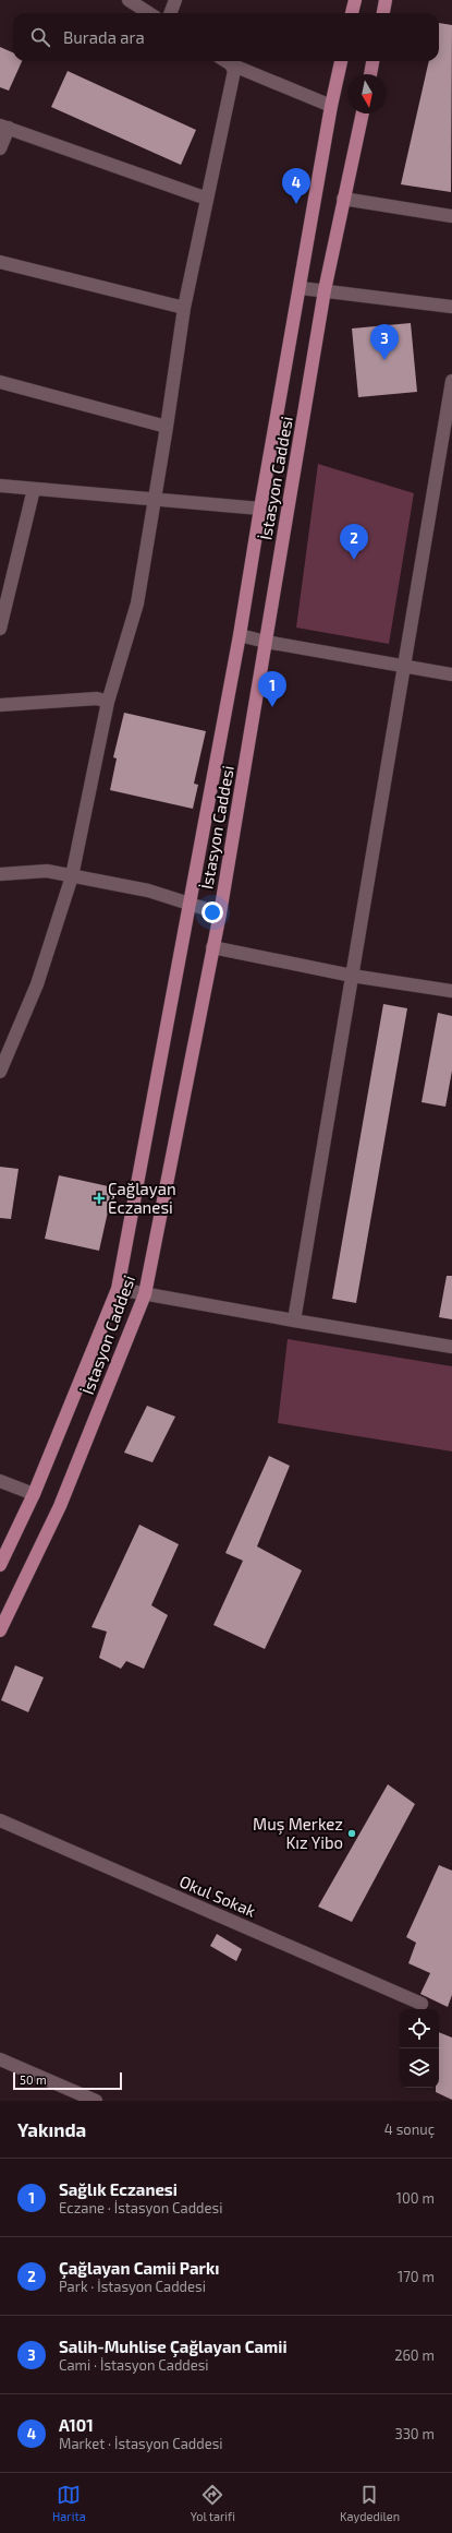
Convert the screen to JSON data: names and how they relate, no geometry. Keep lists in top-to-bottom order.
{
  "streets": {
    "main road": ["İstasyon Caddesi"],
    "street": ["Okul Sokak"]
  },
  "places": {
    "health": ["Çağlayan Eczanesi"],
    "other": ["Muş Merkez Kız Yibo"]
  },
  "scale_bar": "50 m",
  "north": "bottom",
  "page": {
    "search": "Burada ara",
    "pins": [
      "4",
      "3",
      "2",
      "1"
    ],
    "scale": "50 m",
    "heading": ["Yakında", "4 sonuç"],
    "list": [
      {
        "mark": "1",
        "name": "Sağlık Eczanesi",
        "note": "Eczane · İstasyon Caddesi",
        "value": "100 m"
      },
      {
        "mark": "2",
        "name": "Çağlayan Camii Parkı",
        "note": "Park · İstasyon Caddesi",
        "value": "170 m"
      },
      {
        "mark": "3",
        "name": "Salih-Muhlise Çağlayan Camii",
        "note": "Cami · İstasyon Caddesi",
        "value": "260 m"
      },
      {
        "mark": "4",
        "name": "A101",
        "note": "Market · İstasyon Caddesi",
        "value": "330 m"
      }
    ],
    "nav": ["Harita", "Yol tarifi", "Kaydedilen"]
  }
}
